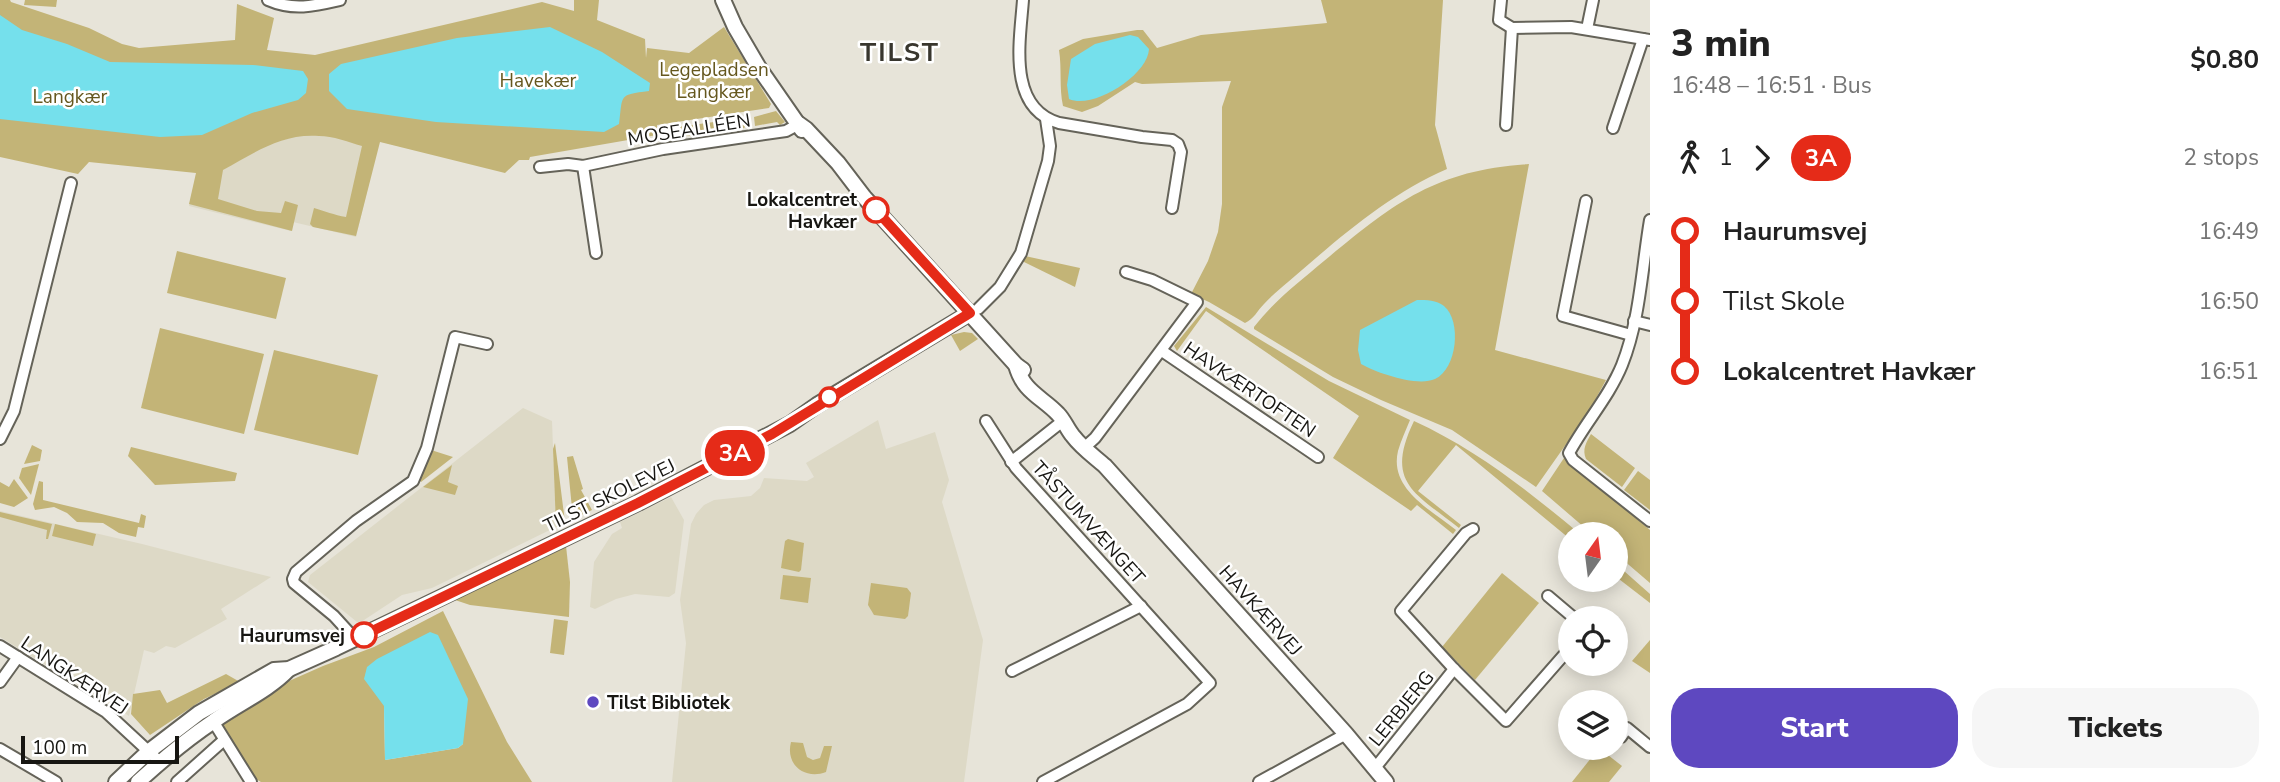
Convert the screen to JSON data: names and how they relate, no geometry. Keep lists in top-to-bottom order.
{
  "streets": {
    "street": [
      "MOSEALLÉEN",
      "HAVKÆRTOFTEN",
      "TILST SKOLEVEJ",
      "TÅSTUMVÆNGET",
      "HAVKÆRVEJ",
      "LANGKÆRVEJ",
      "LERBJERG"
    ]
  },
  "crossings": [
    ["MOSEALLÉEN", "HAVKÆRVEJ"],
    ["HAVKÆRTOFTEN", "HAVKÆRVEJ"],
    ["TILST SKOLEVEJ", "HAVKÆRVEJ"],
    ["TILST SKOLEVEJ", "LANGKÆRVEJ"],
    ["TÅSTUMVÆNGET", "HAVKÆRVEJ"],
    ["HAVKÆRVEJ", "LERBJERG"]
  ],
  "districts": ["TILST"],
  "parks": ["Legepladsen Langkær", "Havekær", "Langkær"],
  "places": ["Lokalcentret Havkær", "Haurumsvej", "Tilst Bibliotek"],
  "lines": ["bus line 3A"],
  "scale_bar": "100 m",
  "north": "top",
  "page": {
    "on_map": "3A",
    "heading": ["3 min", "16:48 – 16:51 · Bus", "$0.80"],
    "legs": ["1", "3A", "2 stops"],
    "list": [
      {
        "name": "Haurumsvej",
        "value": "16:49"
      },
      {
        "name": "Tilst Skole",
        "value": "16:50"
      },
      {
        "name": "Lokalcentret Havkær",
        "value": "16:51"
      }
    ],
    "buttons": ["Start", "Tickets"],
    "scale": "100 m"
  }
}
